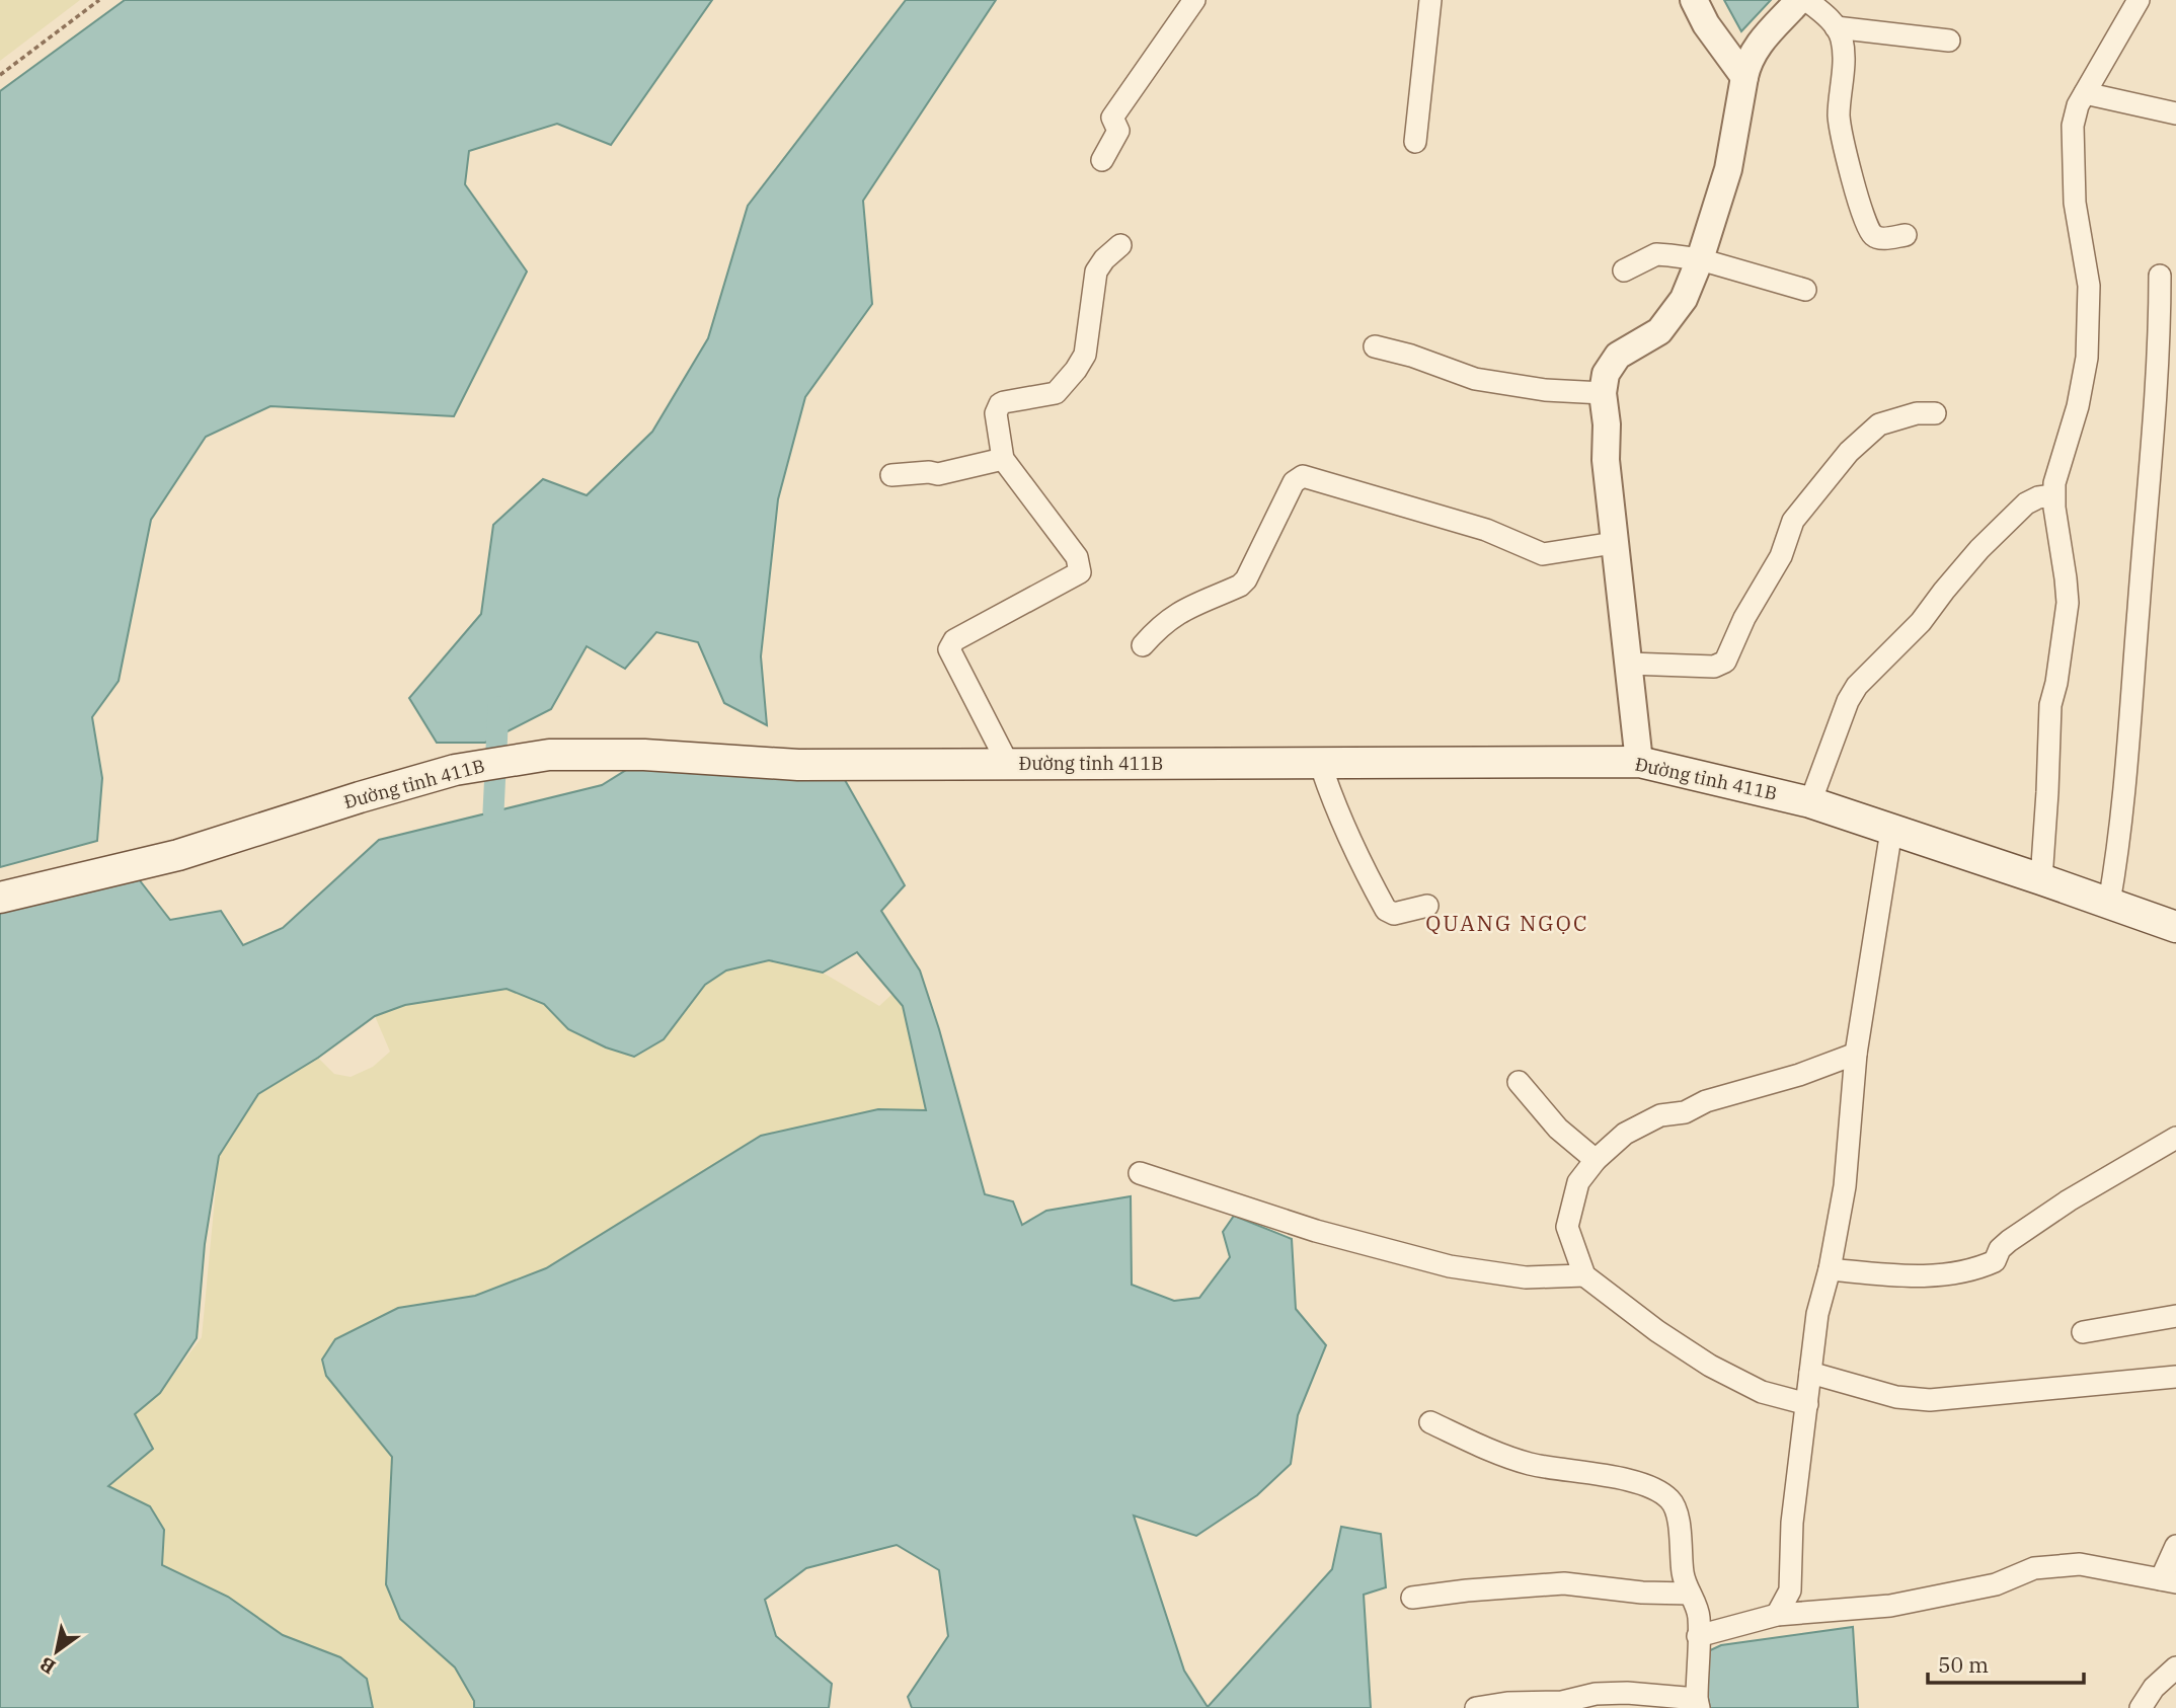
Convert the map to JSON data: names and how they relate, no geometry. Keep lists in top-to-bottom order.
{
  "streets": {
    "main road": ["Đường tỉnh 411B"]
  },
  "districts": ["QUANG NGỌC"],
  "scale_bar": "50 m",
  "north": "bottom left"
}
